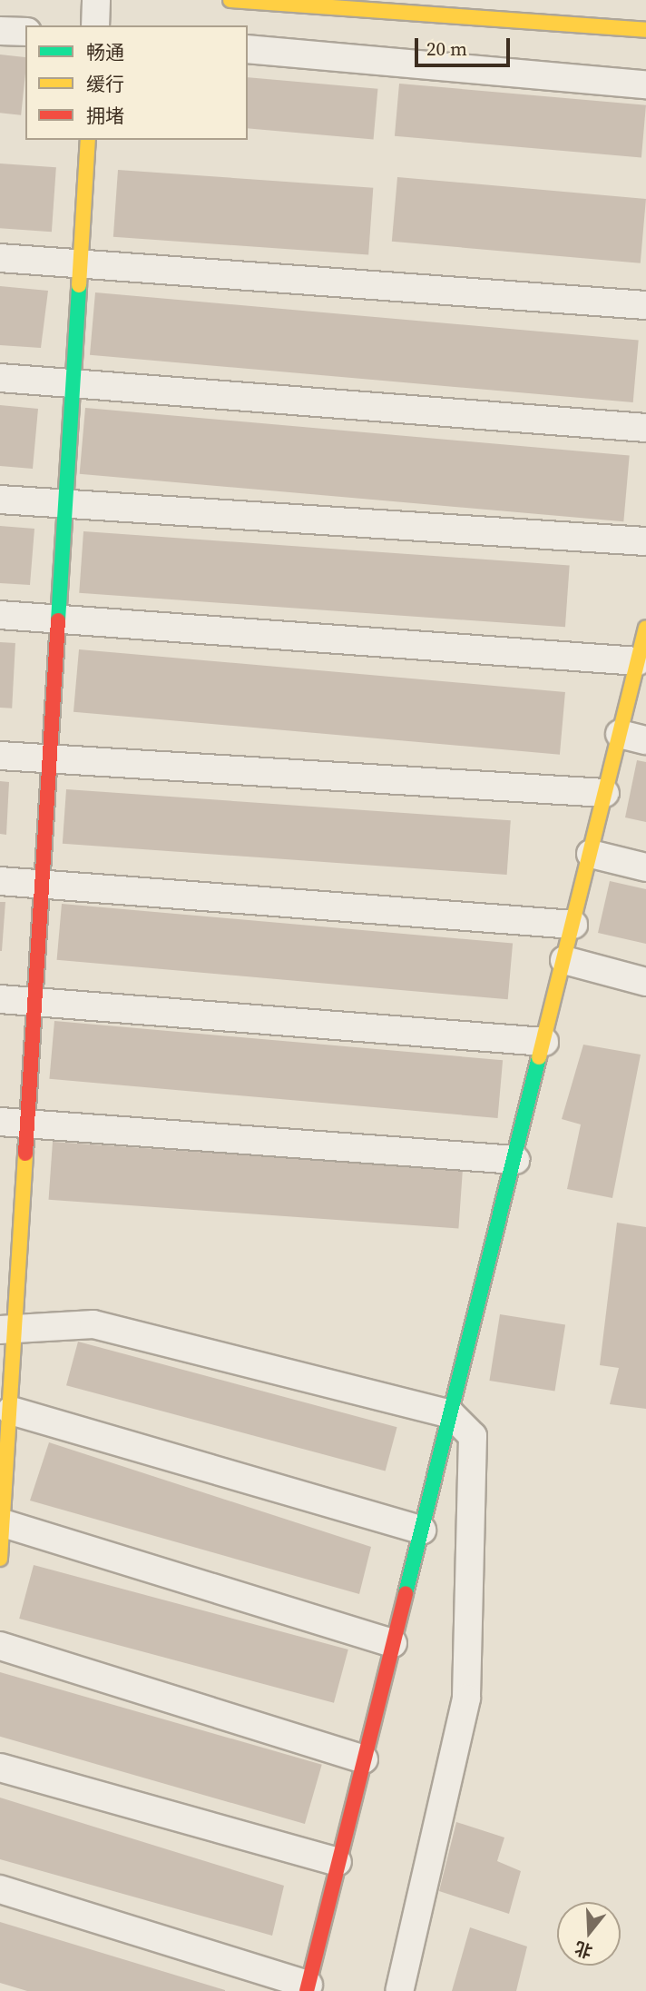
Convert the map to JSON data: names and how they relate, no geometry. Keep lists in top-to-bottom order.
{
  "legend": ["畅通", "缓行", "拥堵"],
  "scale_bar": "20 m",
  "north": "bottom"
}
